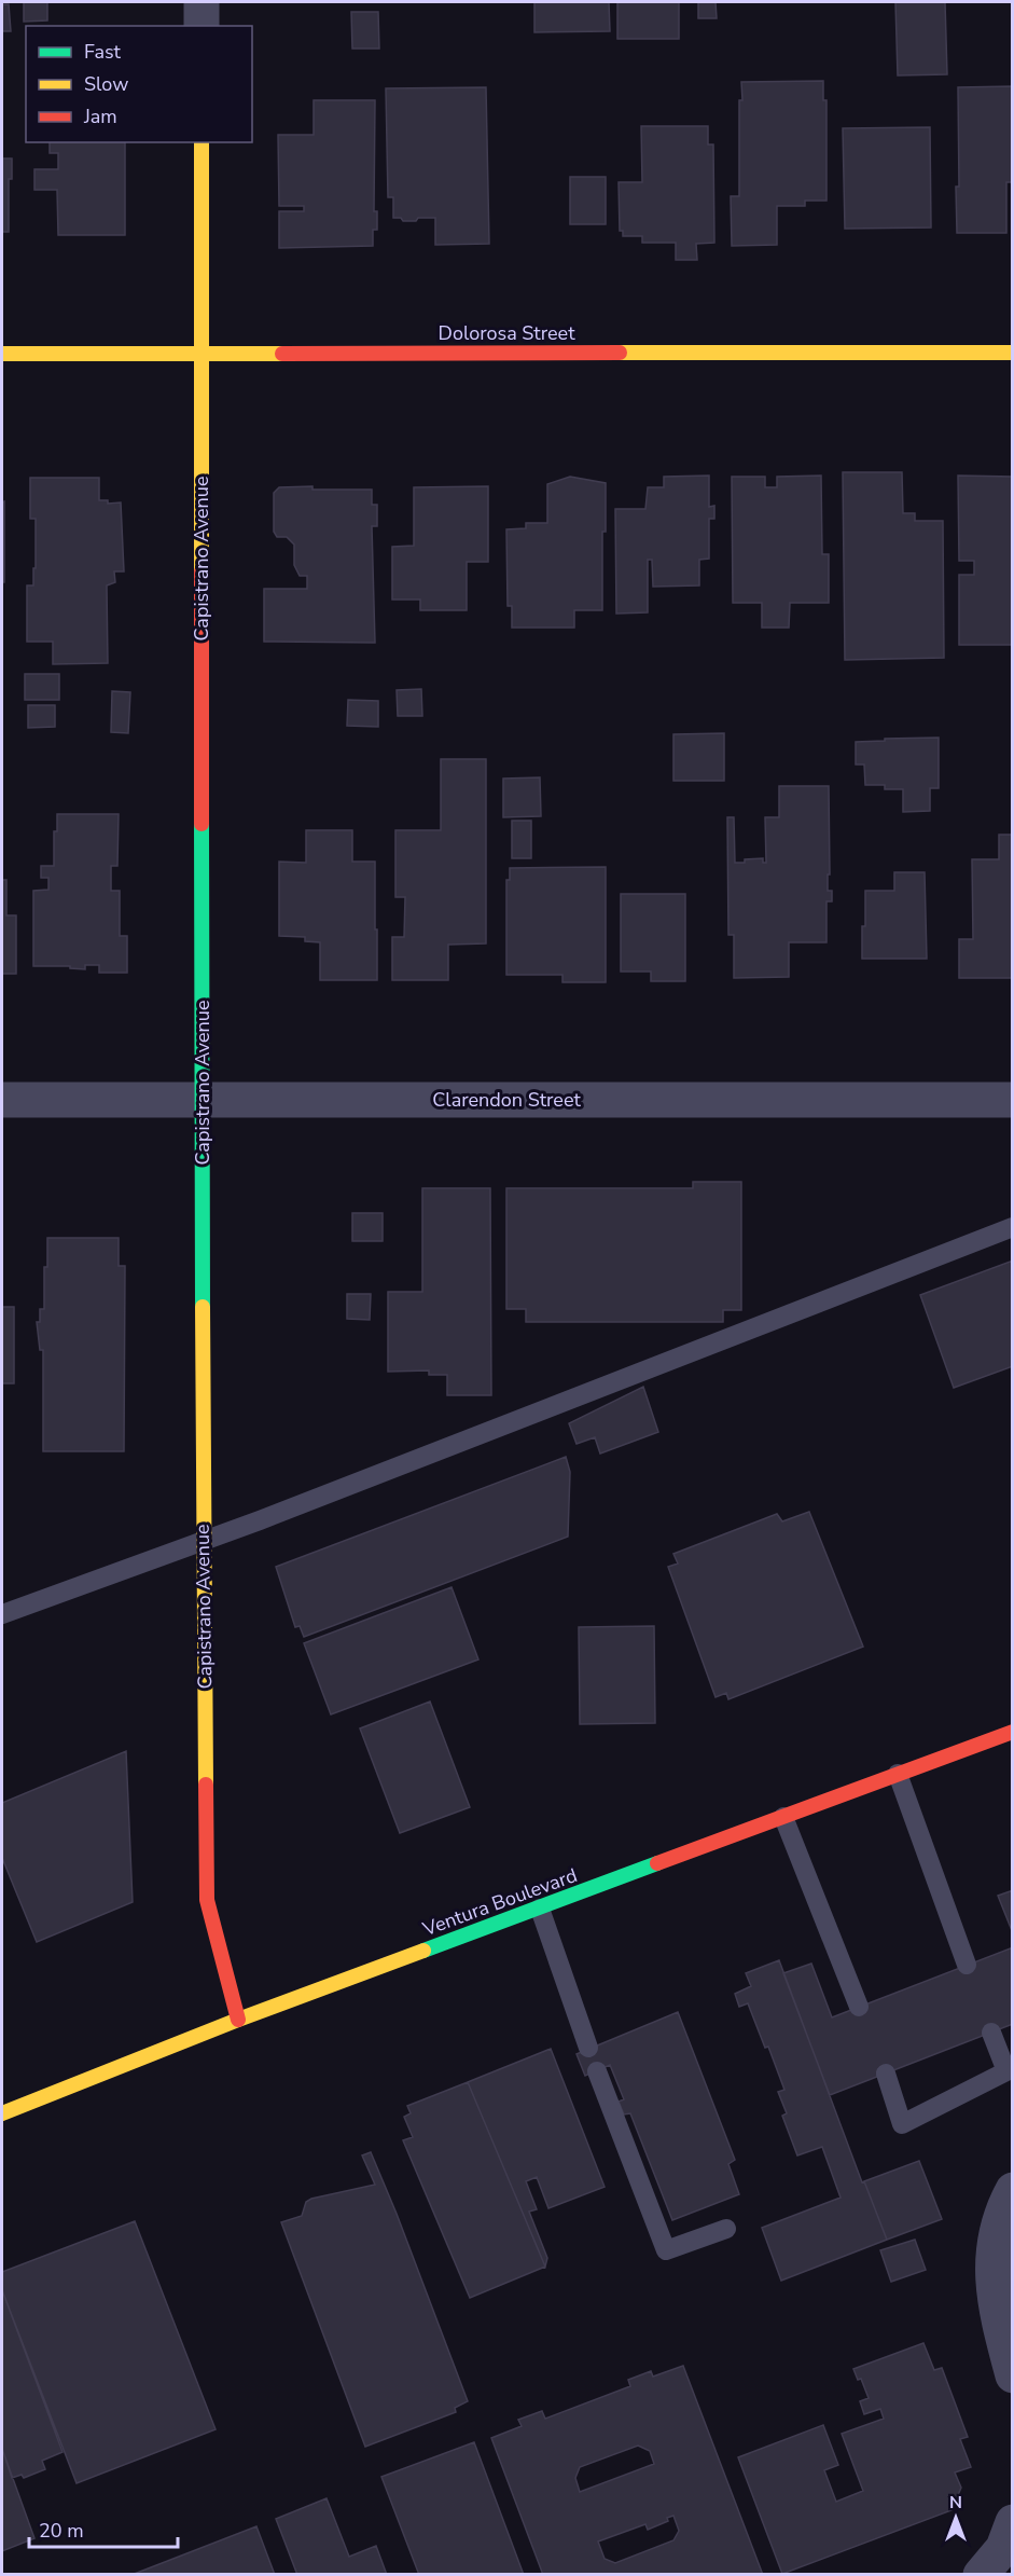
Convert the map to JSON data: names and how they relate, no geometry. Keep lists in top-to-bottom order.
{
  "streets": {
    "street": [
      "Dolorosa Street",
      "Capistrano Avenue",
      "Clarendon Street",
      "Ventura Boulevard"
    ]
  },
  "crossings": [
    ["Dolorosa Street", "Capistrano Avenue"],
    ["Capistrano Avenue", "Clarendon Street"],
    ["Capistrano Avenue", "Ventura Boulevard"]
  ],
  "legend": ["Fast", "Slow", "Jam"],
  "scale_bar": "20 m",
  "north": "top"
}
